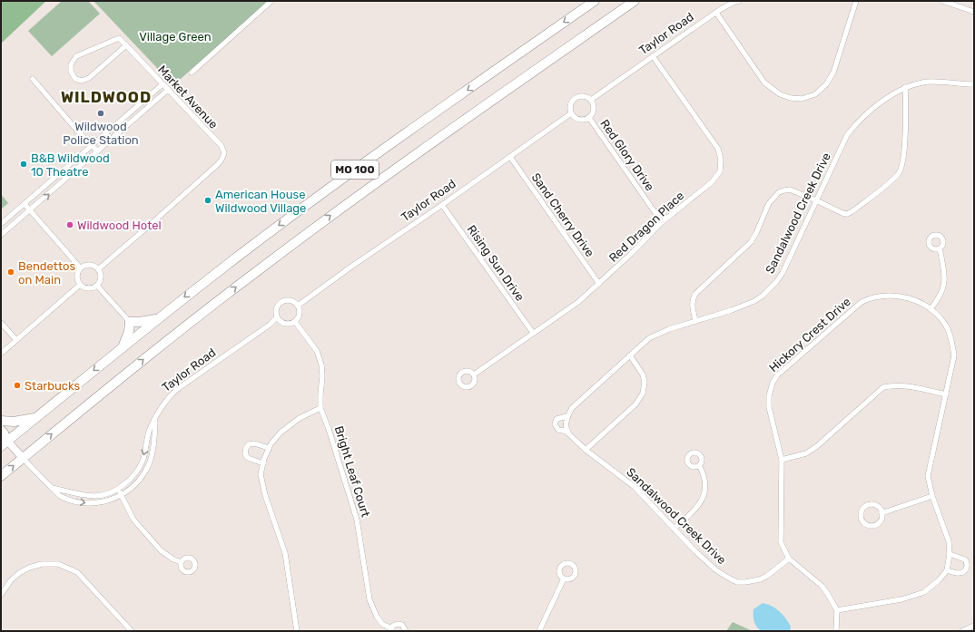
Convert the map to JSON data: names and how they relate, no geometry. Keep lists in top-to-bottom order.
{
  "streets": {
    "highway": ["MO 100"],
    "street": [
      "Taylor Road",
      "Market Avenue",
      "Red Glory Drive",
      "Sandalwood Creek Drive",
      "Sand Cherry Drive",
      "Red Dragon Place",
      "Rising Sun Drive",
      "Hickory Crest Drive",
      "Bright Leaf Court"
    ]
  },
  "crossings": [
    ["Taylor Road", "Red Glory Drive"],
    ["Taylor Road", "MO 100"],
    ["Taylor Road", "Sand Cherry Drive"],
    ["Taylor Road", "Red Dragon Place"],
    ["Taylor Road", "Rising Sun Drive"],
    ["Taylor Road", "Bright Leaf Court"],
    ["Red Glory Drive", "Red Dragon Place"],
    ["Sandalwood Creek Drive", "Hickory Crest Drive"],
    ["Sand Cherry Drive", "Red Dragon Place"],
    ["Red Dragon Place", "Rising Sun Drive"]
  ],
  "districts": ["WILDWOOD"],
  "parks": ["Village Green"],
  "places": [
    "Wildwood Police Station",
    "B&B Wildwood 10 Theatre",
    "American House Wildwood Village",
    "Wildwood Hotel",
    "Bendettos on Main",
    "Starbucks"
  ]
}
